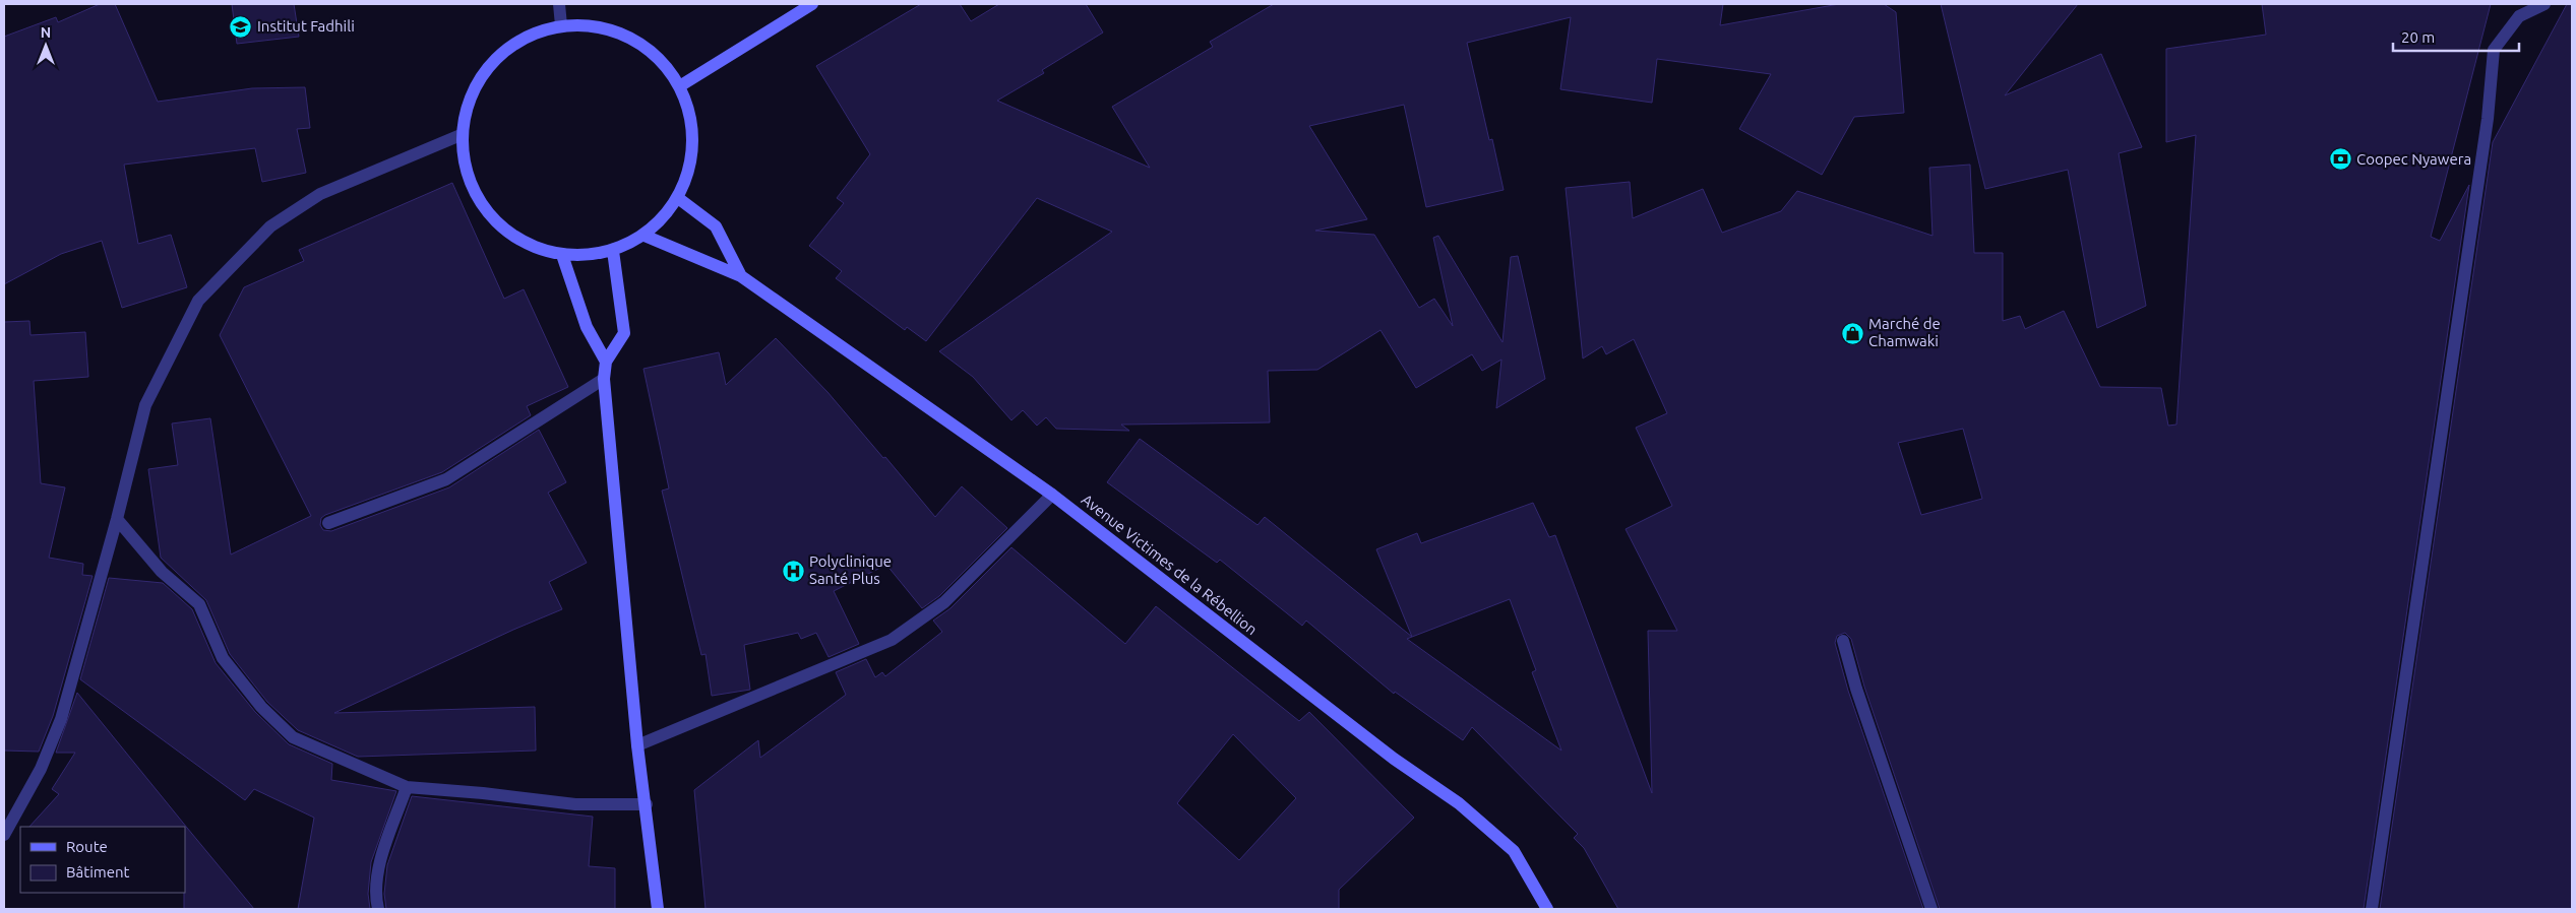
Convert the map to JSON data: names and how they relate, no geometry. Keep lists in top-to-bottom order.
{
  "streets": {
    "street": ["Avenue Victimes de la Rébellion"]
  },
  "places": {
    "school or university": ["Institut Fadhili"],
    "bank": ["Coopec Nyawera"],
    "shop": ["Marché de Chamwaki"],
    "hospital": ["Polyclinique Santé Plus"]
  },
  "legend": ["Route", "Bâtiment"],
  "scale_bar": "20 m",
  "north": "top"
}
